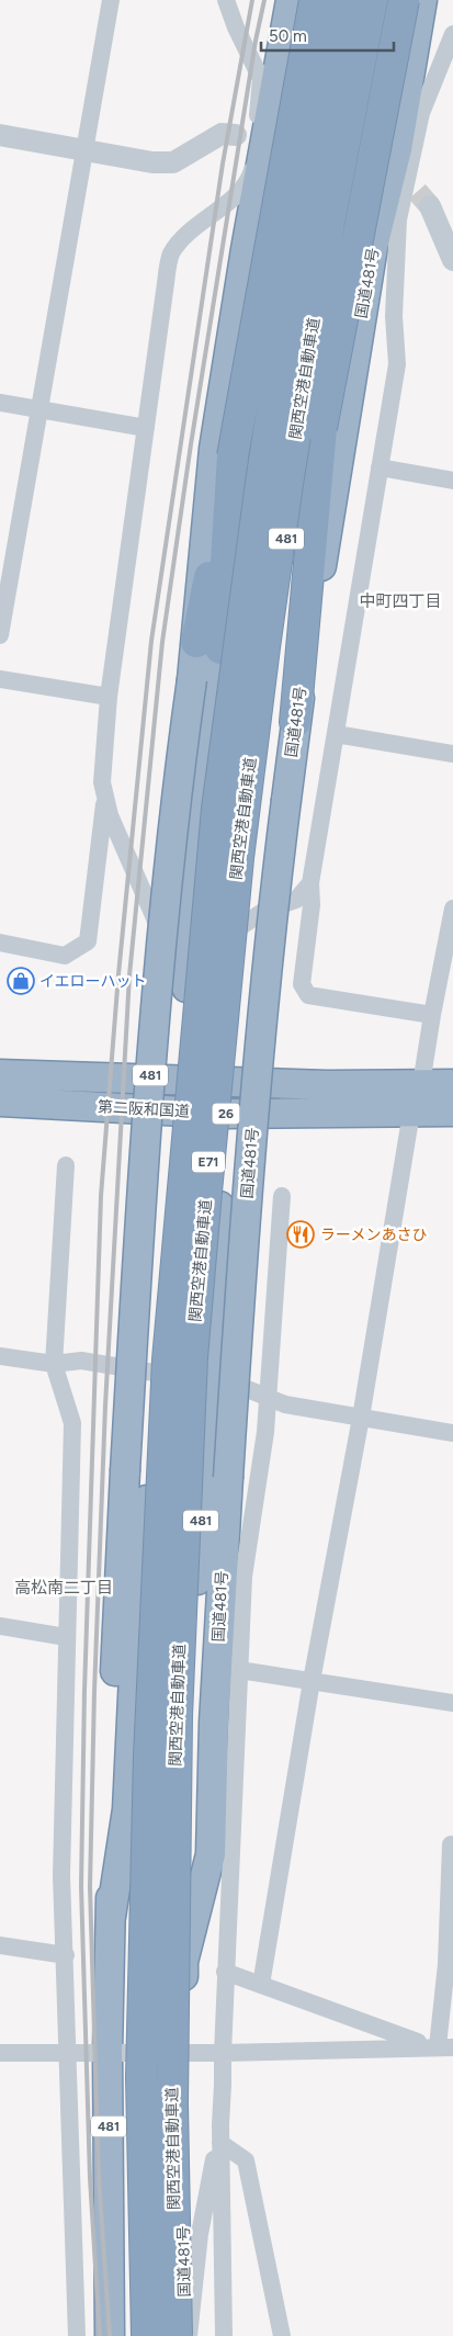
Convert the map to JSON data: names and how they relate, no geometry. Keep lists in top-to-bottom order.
{
  "streets": {
    "highway": [
      "国道481号",
      "関西空港自動車道",
      "481",
      "第二阪和国道",
      "26",
      "E71"
    ]
  },
  "crossings": [
    ["国道481号", "481"],
    ["481", "第二阪和国道"]
  ],
  "districts": ["中町四丁目", "高松南二丁目"],
  "places": {
    "shop": ["イエローハット"],
    "restaurant": ["ラーメンあさひ"]
  },
  "scale_bar": "50 m"
}
